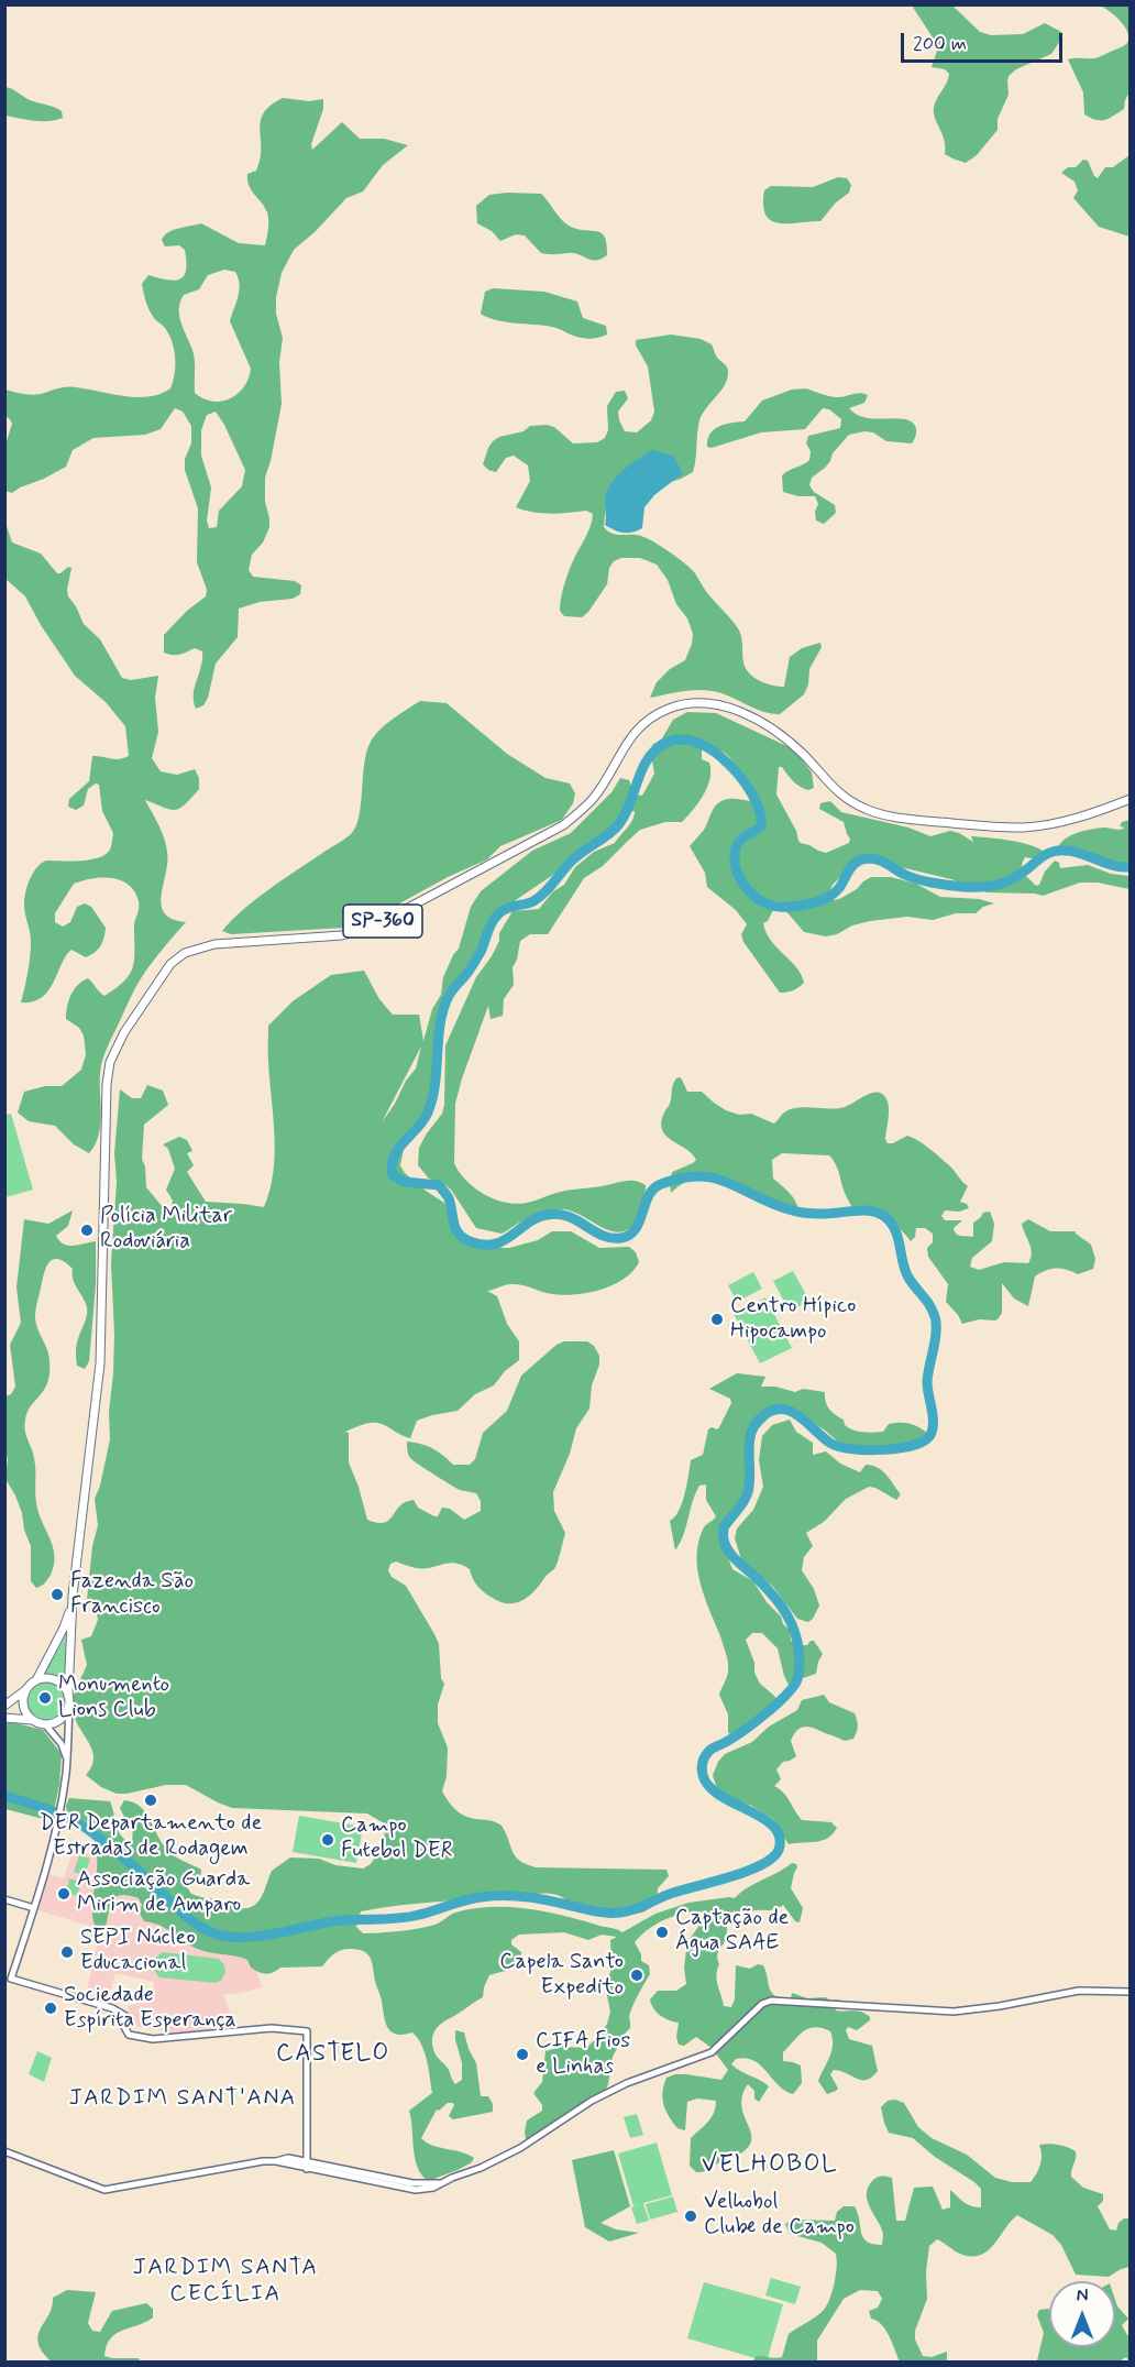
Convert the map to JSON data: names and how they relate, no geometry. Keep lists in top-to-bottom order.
{
  "streets": {
    "main road": ["SP-360"]
  },
  "districts": [
    "CASTELO",
    "JARDIM SANT'ANA",
    "VELHOBOL",
    "JARDIM SANTA CECÍLIA"
  ],
  "places": [
    "Polícia Militar Rodoviária",
    "Centro Hípico Hipocampo",
    "Fazenda São Francisco",
    "Monumento Lions Club",
    "DER Departamento de Estradas de Rodagem",
    "Campo Futebol DER",
    "Associação Guarda Mirim de Amparo",
    "Captação de Água SAAE",
    "SEPI Núcleo Educacional",
    "Capela Santo Expedito",
    "Sociedade Espírita Esperança",
    "CIFA Fios e Linhas",
    "Velhobol Clube de Campo"
  ],
  "scale_bar": "200 m",
  "north": "top"
}
